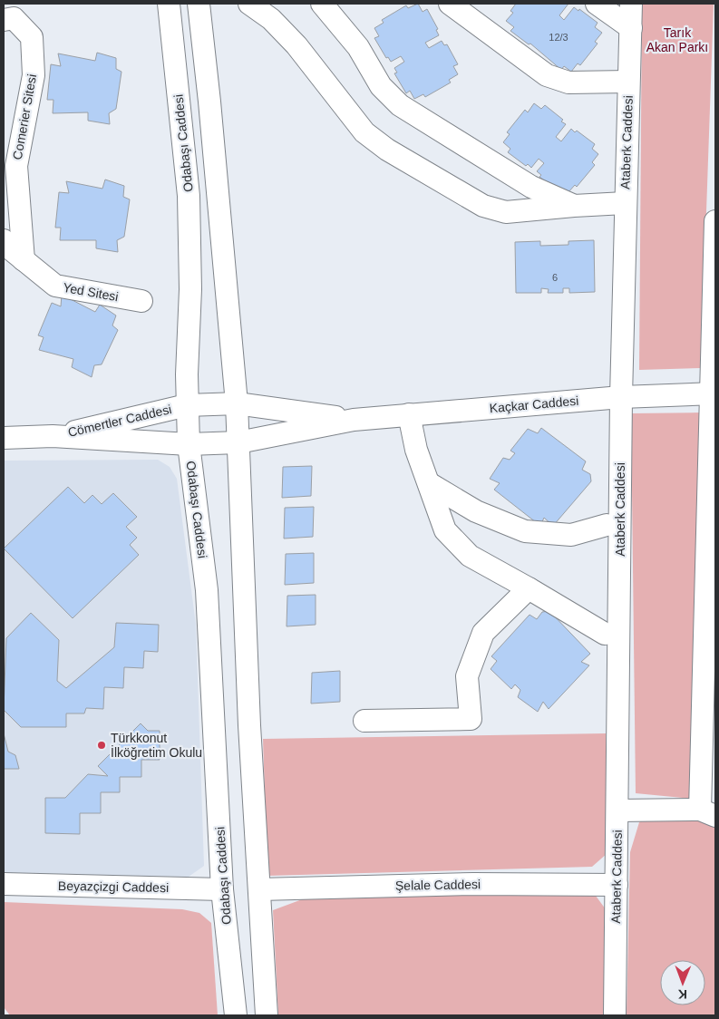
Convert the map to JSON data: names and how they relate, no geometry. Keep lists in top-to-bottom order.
{
  "streets": {
    "street": [
      "Comerier Sitesi",
      "Ataberk Caddesi",
      "Odabaşı Caddesi",
      "Yed Sitesi",
      "Kaçkar Caddesi",
      "Cömertler Caddesi",
      "Şelale Caddesi",
      "Beyazçizgi Caddesi"
    ]
  },
  "crossings": [
    ["Comerier Sitesi", "Yed Sitesi"],
    ["Ataberk Caddesi", "Kaçkar Caddesi"],
    ["Ataberk Caddesi", "Şelale Caddesi"],
    ["Odabaşı Caddesi", "Cömertler Caddesi"],
    ["Odabaşı Caddesi", "Beyazçizgi Caddesi"],
    ["Kaçkar Caddesi", "Cömertler Caddesi"]
  ],
  "parks": ["Tarık Akan Parkı"],
  "places": ["Türkkonut İlköğretim Okulu"],
  "house_numbers": ["12/3", "6"],
  "north": "bottom"
}
